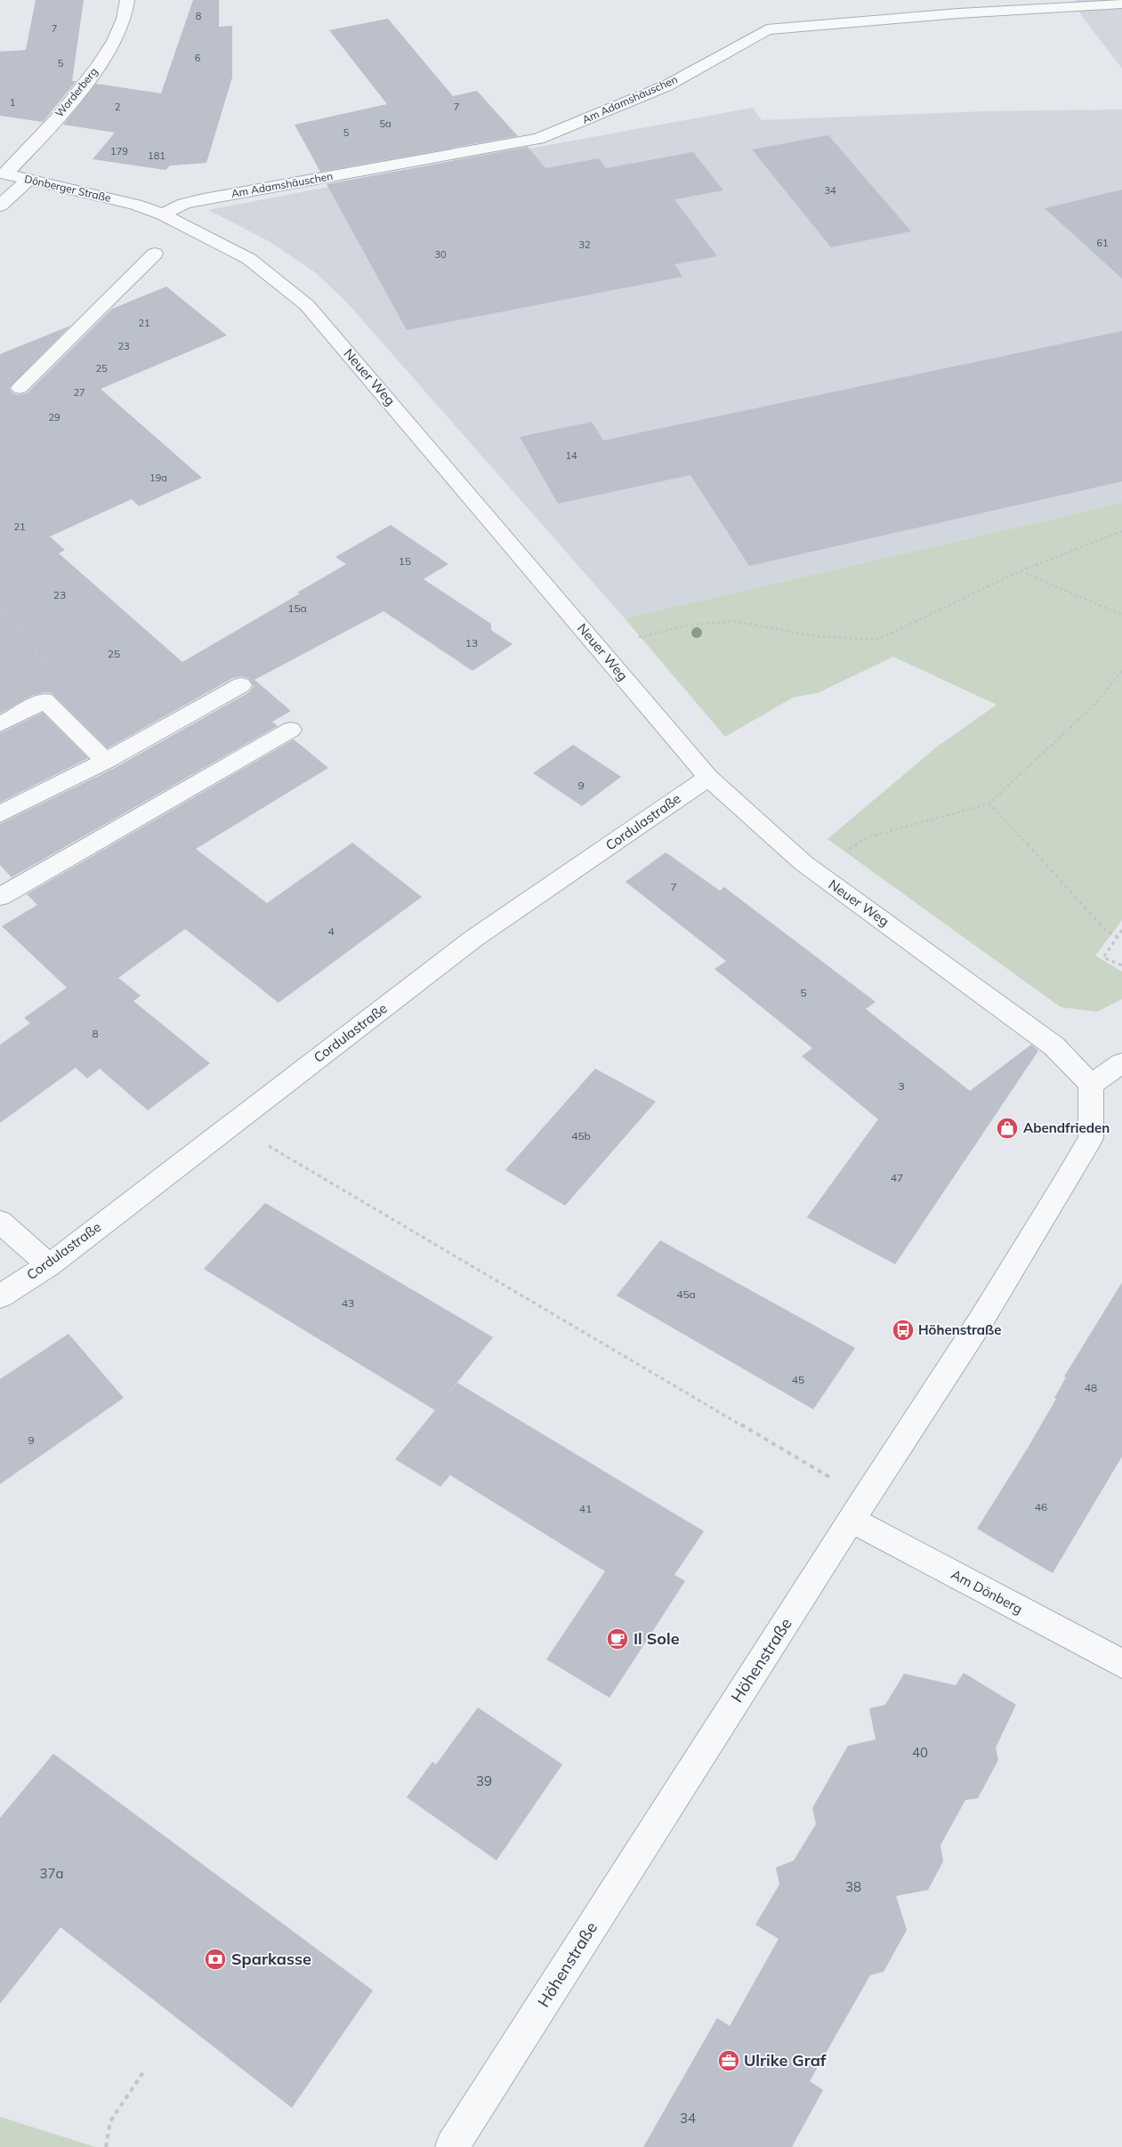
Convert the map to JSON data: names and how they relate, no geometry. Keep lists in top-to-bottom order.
{
  "streets": {
    "street": [
      "Worderberg",
      "Am Adamshäuschen",
      "Dönberger Straße",
      "Neuer Weg",
      "Cordulastraße",
      "Am Dönberg",
      "Höhenstraße"
    ]
  },
  "crossings": [
    ["Worderberg", "Dönberger Straße"],
    ["Am Adamshäuschen", "Neuer Weg"],
    ["Dönberger Straße", "Neuer Weg"],
    ["Neuer Weg", "Cordulastraße"],
    ["Neuer Weg", "Höhenstraße"],
    ["Am Dönberg", "Höhenstraße"]
  ],
  "places": {
    "shop": ["Abendfrieden"],
    "bus stop": ["Höhenstraße"],
    "cafe": ["Il Sole"],
    "bank": ["Sparkasse"],
    "office": ["Ulrike Graf"]
  },
  "house_numbers": [
    "8",
    "7",
    "6",
    "5",
    "1",
    "2",
    "7",
    "5a",
    "5",
    "179",
    "181",
    "34",
    "61",
    "32",
    "30",
    "21",
    "23",
    "25",
    "27",
    "29",
    "14",
    "19a",
    "21",
    "15",
    "23",
    "15a",
    "13",
    "25",
    "9",
    "7",
    "4",
    "5",
    "8",
    "3",
    "45b",
    "47",
    "45a",
    "43",
    "45",
    "48",
    "9",
    "46",
    "41",
    "40",
    "39",
    "37a",
    "38",
    "34"
  ]
}
